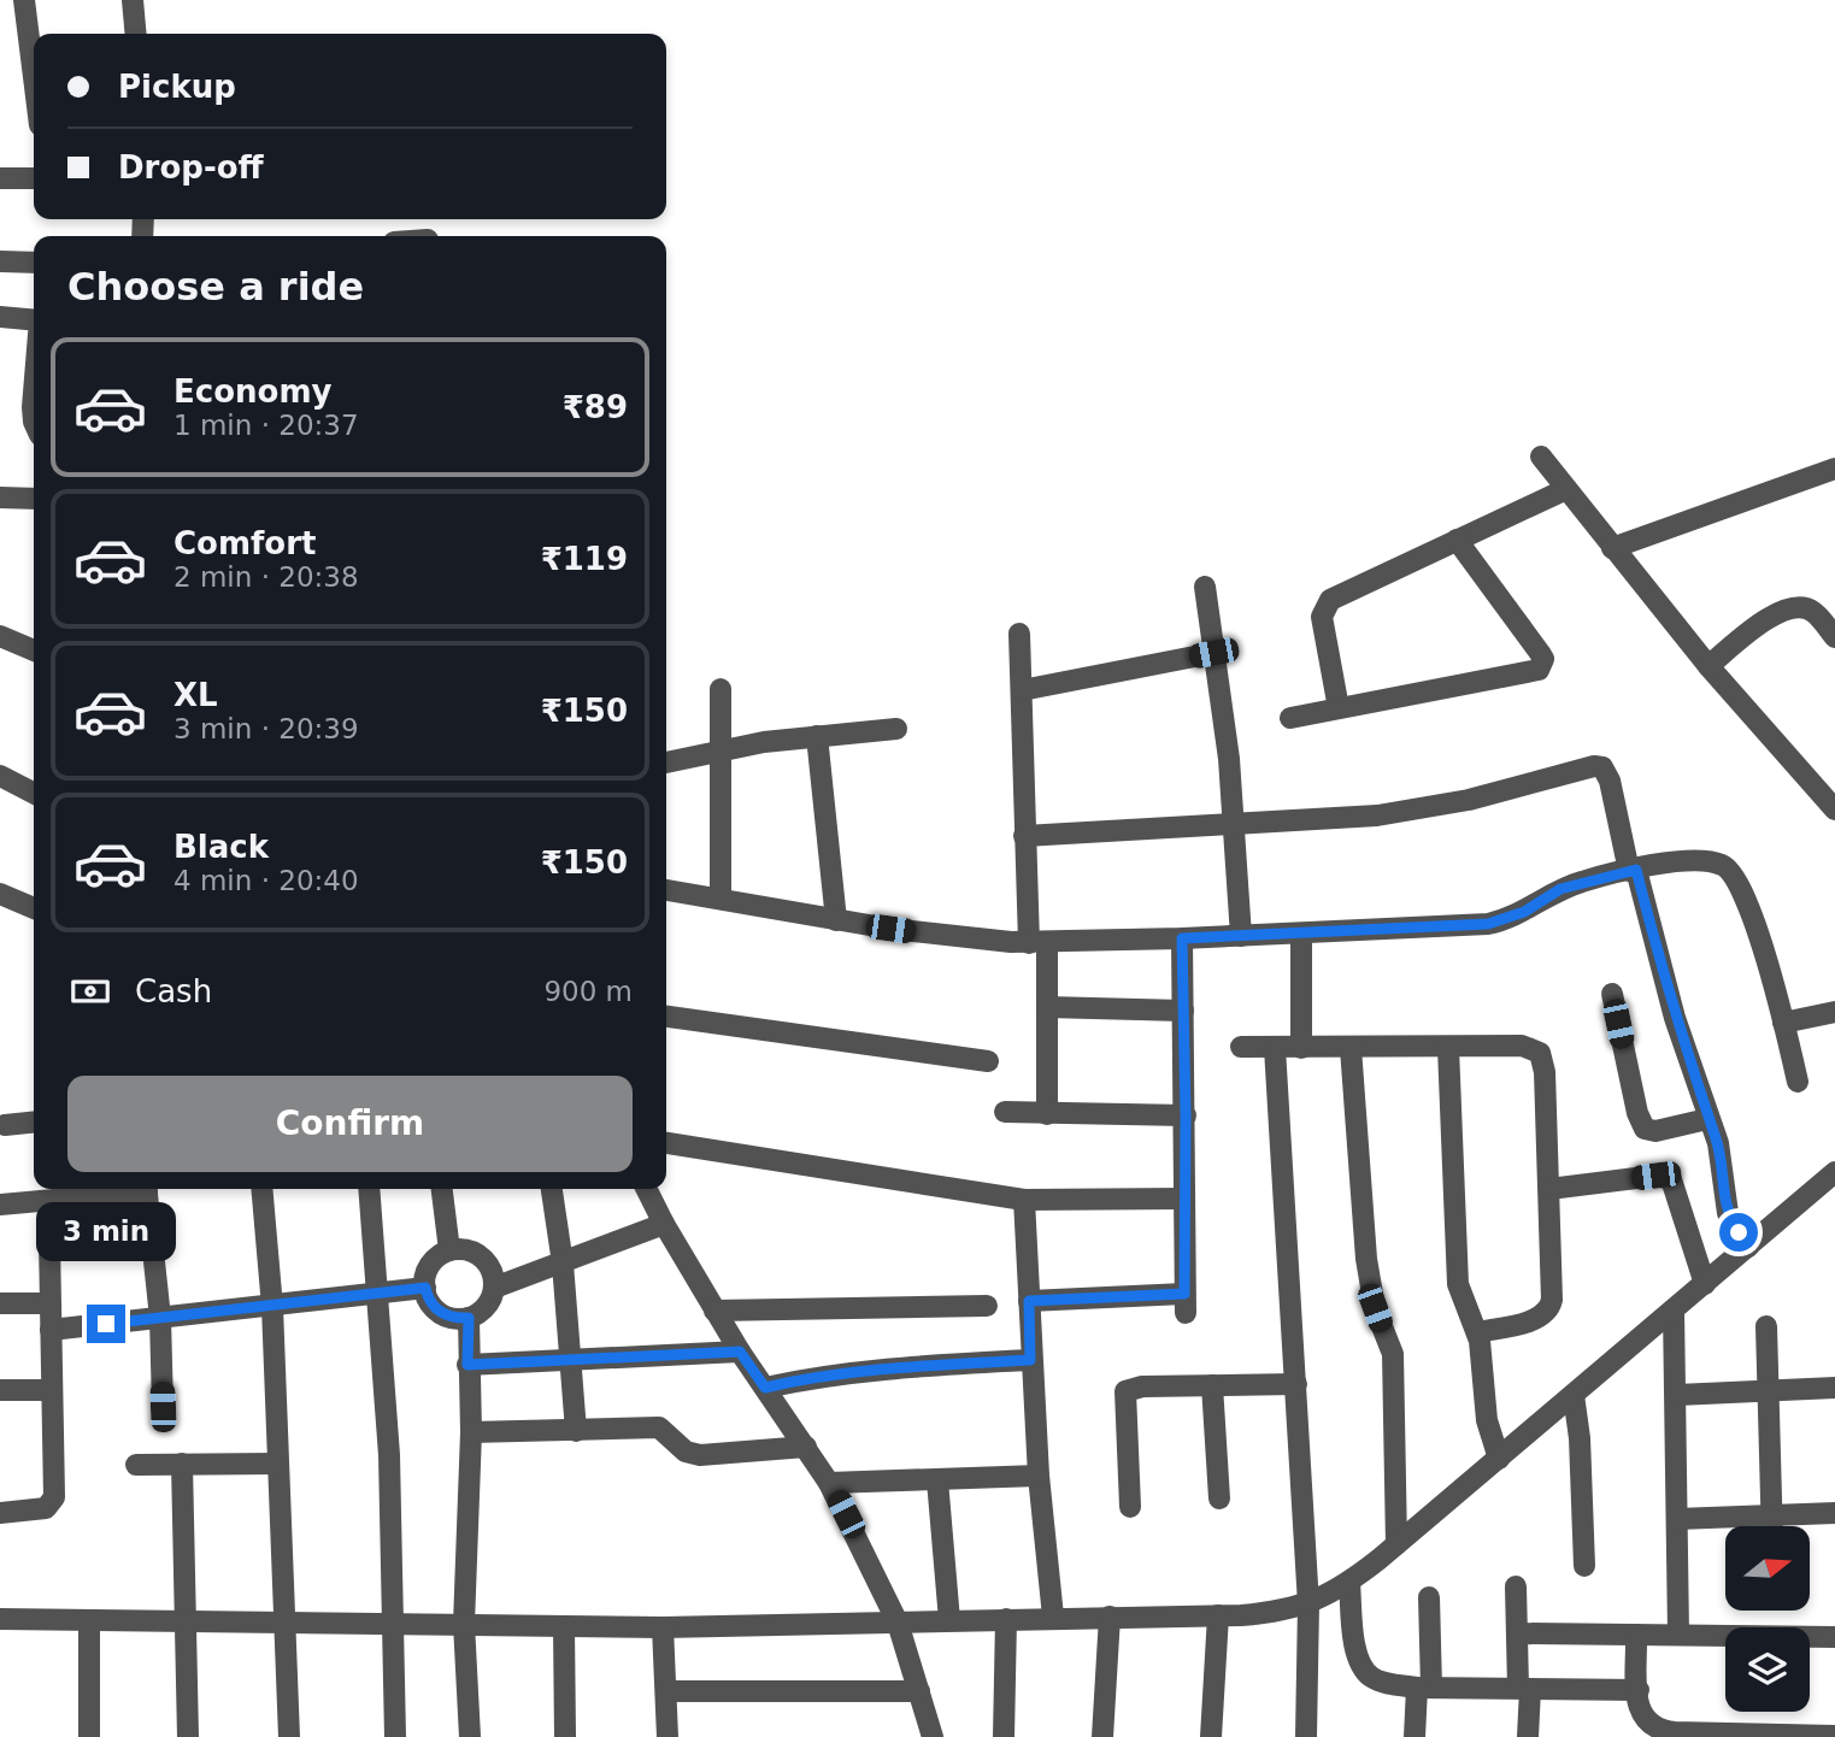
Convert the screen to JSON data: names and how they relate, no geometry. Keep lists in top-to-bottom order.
{
  "north": "right",
  "page": {
    "banner": ["Pickup", "Drop-off"],
    "heading": "Choose a ride",
    "list": [
      {
        "name": "Economy",
        "note": "1 min · 20:37",
        "value": "₹89"
      },
      {
        "name": "Comfort",
        "note": "2 min · 20:38",
        "value": "₹119"
      },
      {
        "name": "XL",
        "note": "3 min · 20:39",
        "value": "₹150"
      },
      {
        "name": "Black",
        "note": "4 min · 20:40",
        "value": "₹150"
      }
    ],
    "pay": ["Cash", "900 m"],
    "buttons": "Confirm",
    "bubble": "3 min"
  }
}
